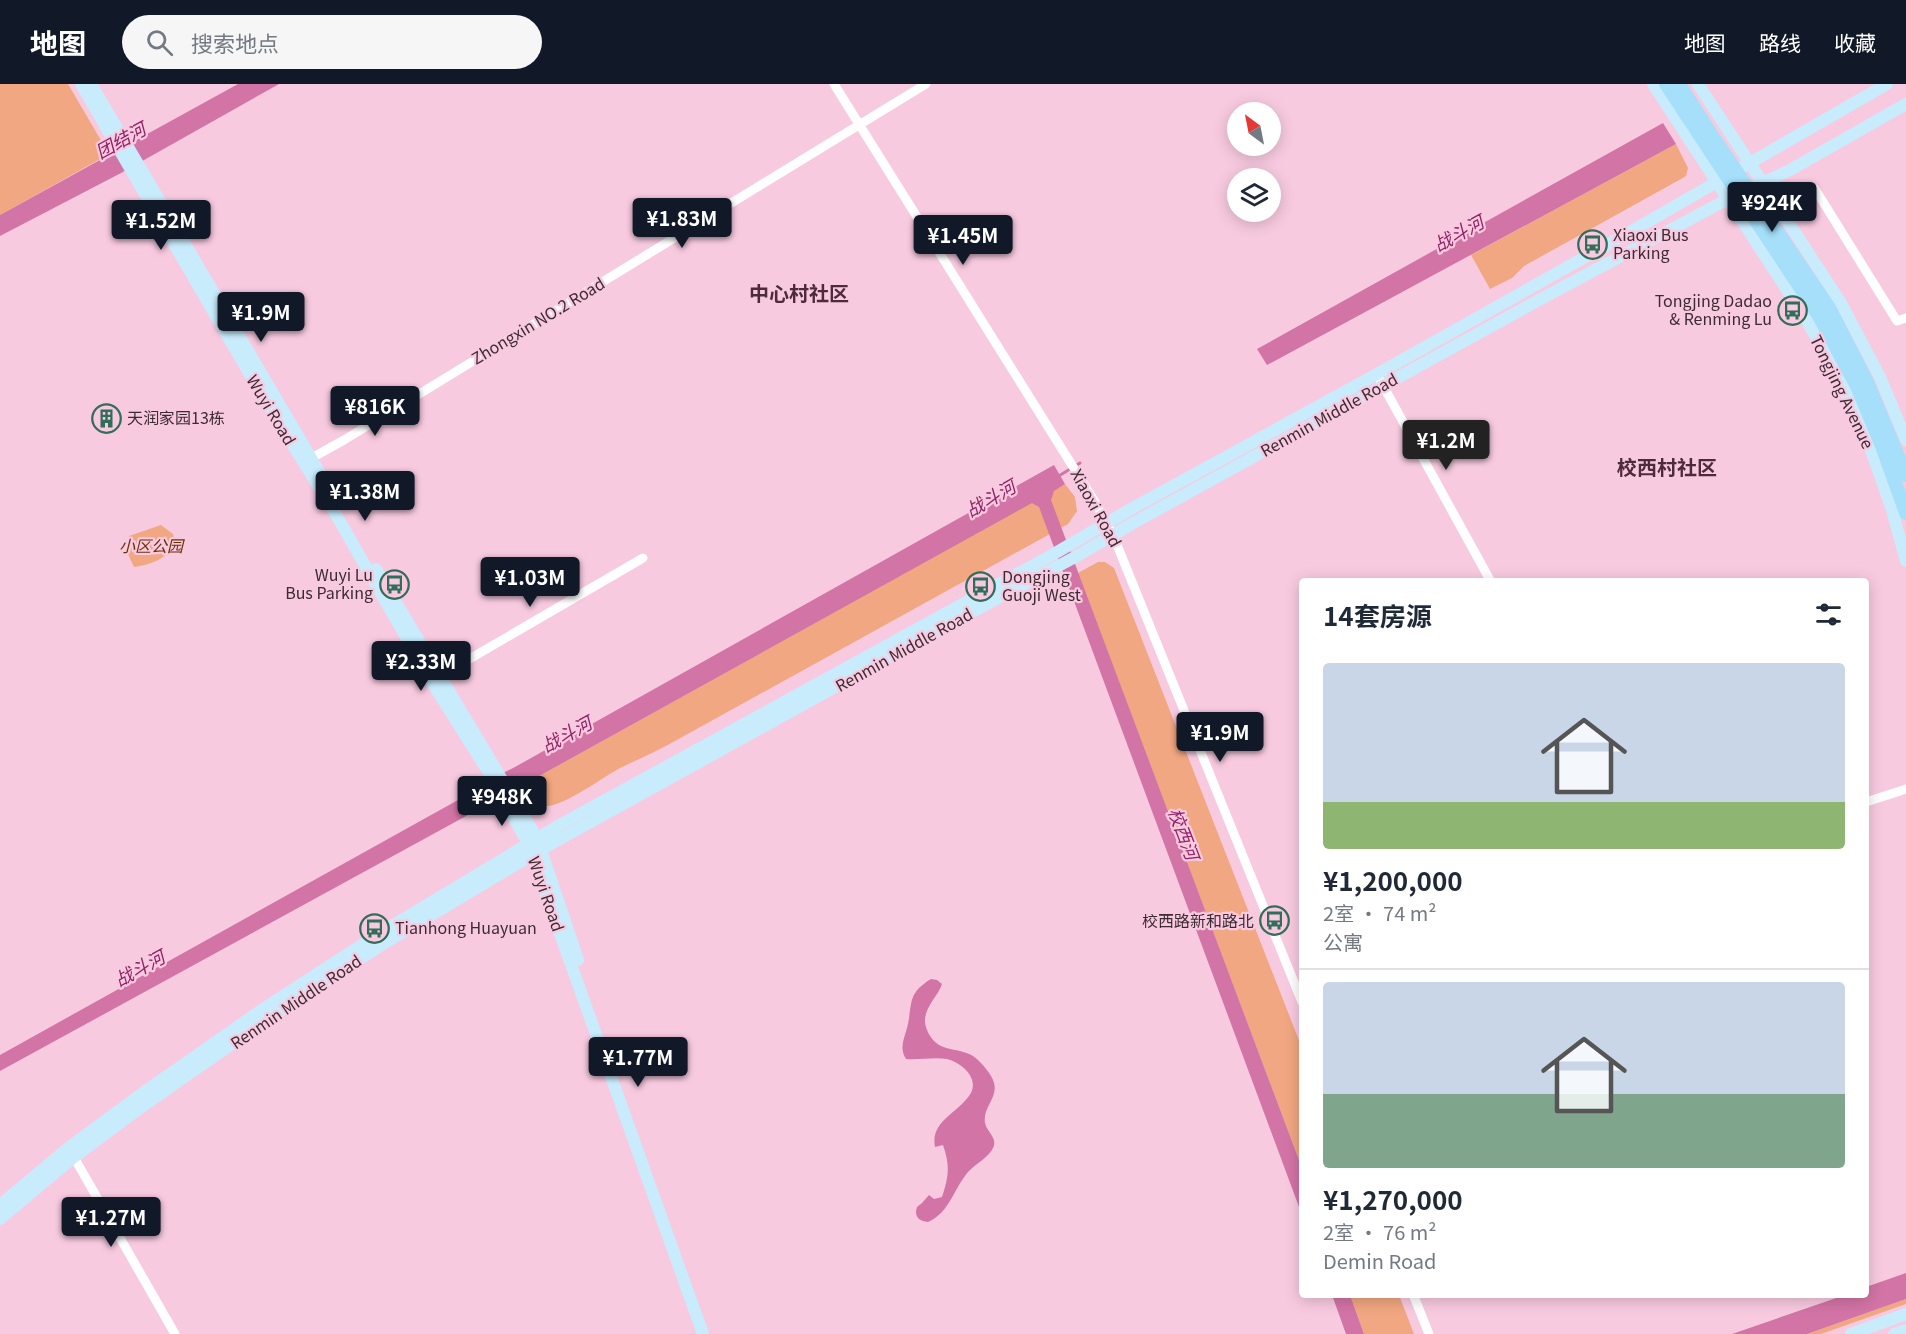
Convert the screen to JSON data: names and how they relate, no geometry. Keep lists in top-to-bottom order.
{
  "streets": {
    "main road": ["Tongjing Avenue", "Wuyi Road", "Renmin Middle Road"],
    "street": ["Zhongxin NO.2 Road", "Xiaoxi Road"]
  },
  "crossings": [
    ["Zhongxin NO.2 Road", "Wuyi Road"],
    ["Zhongxin NO.2 Road", "Xiaoxi Road"],
    ["Tongjing Avenue", "Renmin Middle Road"],
    ["Wuyi Road", "Renmin Middle Road"],
    ["Renmin Middle Road", "Xiaoxi Road"]
  ],
  "districts": ["中心村社区", "校西村社区"],
  "water": ["团结河", "战斗河", "校西河"],
  "parks": ["小区公园"],
  "places": {
    "bus stop": [
      "Xiaoxi Bus Parking",
      "Tongjing Dadao & Renming Lu",
      "Wuyi Lu Bus Parking",
      "Dongjing Guoji West",
      "校西路新和路北",
      "Tianhong Huayuan"
    ],
    "building": ["天润家园13栋"]
  },
  "north": "top left",
  "page": {
    "header": "地图",
    "search": "搜索地点",
    "nav": ["地图", "路线", "收藏"],
    "price": [
      "¥924K",
      "¥1.83M",
      "¥1.52M",
      "¥1.45M",
      "¥1.9M",
      "¥816K",
      "¥1.2M",
      "¥1.38M",
      "¥1.03M",
      "¥2.33M",
      "¥1.9M",
      "¥948K",
      "¥1.77M",
      "¥1.27M"
    ],
    "heading": "14套房源",
    "list": [
      {
        "name": "¥1,200,000",
        "note": "2室 · 74 m² · 公寓"
      },
      {
        "name": "¥1,270,000",
        "note": "2室 · 76 m² · Demin Road"
      }
    ]
  }
}
